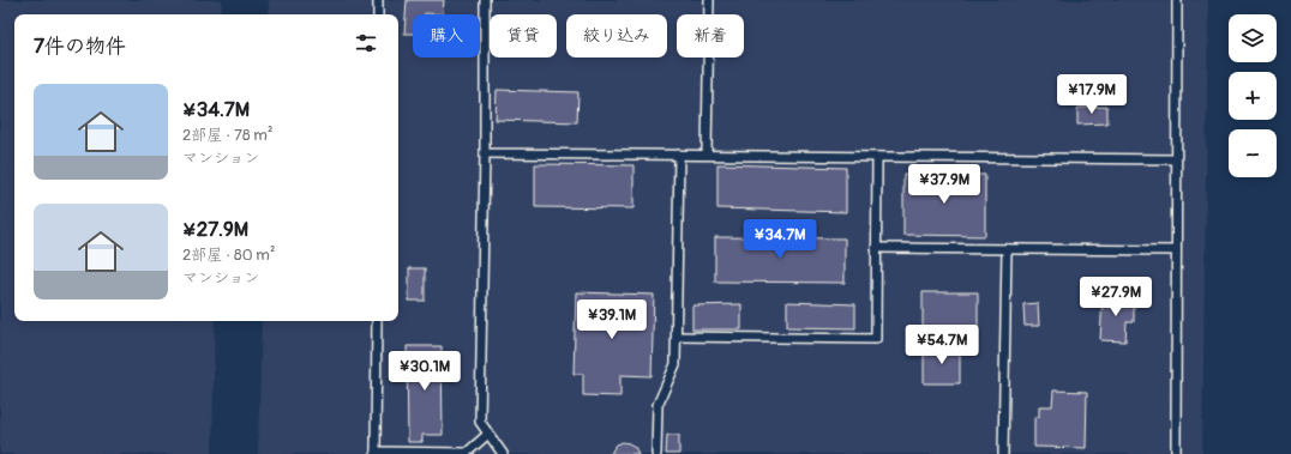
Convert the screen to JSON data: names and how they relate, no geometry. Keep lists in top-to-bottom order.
{
  "page": {
    "map_buttons": ["+", "−"],
    "chip": [
      "購入",
      "賃貸",
      "絞り込み",
      "新着"
    ],
    "heading": "7件の物件",
    "list": [
      {
        "name": "¥34.7M",
        "note": "2部屋 · 78 m² · マンション"
      },
      {
        "name": "¥27.9M",
        "note": "2部屋 · 80 m² · マンション"
      }
    ],
    "price": [
      "¥17.9M",
      "¥37.9M",
      "¥34.7M",
      "¥27.9M",
      "¥39.1M",
      "¥54.7M",
      "¥30.1M"
    ]
  }
}
